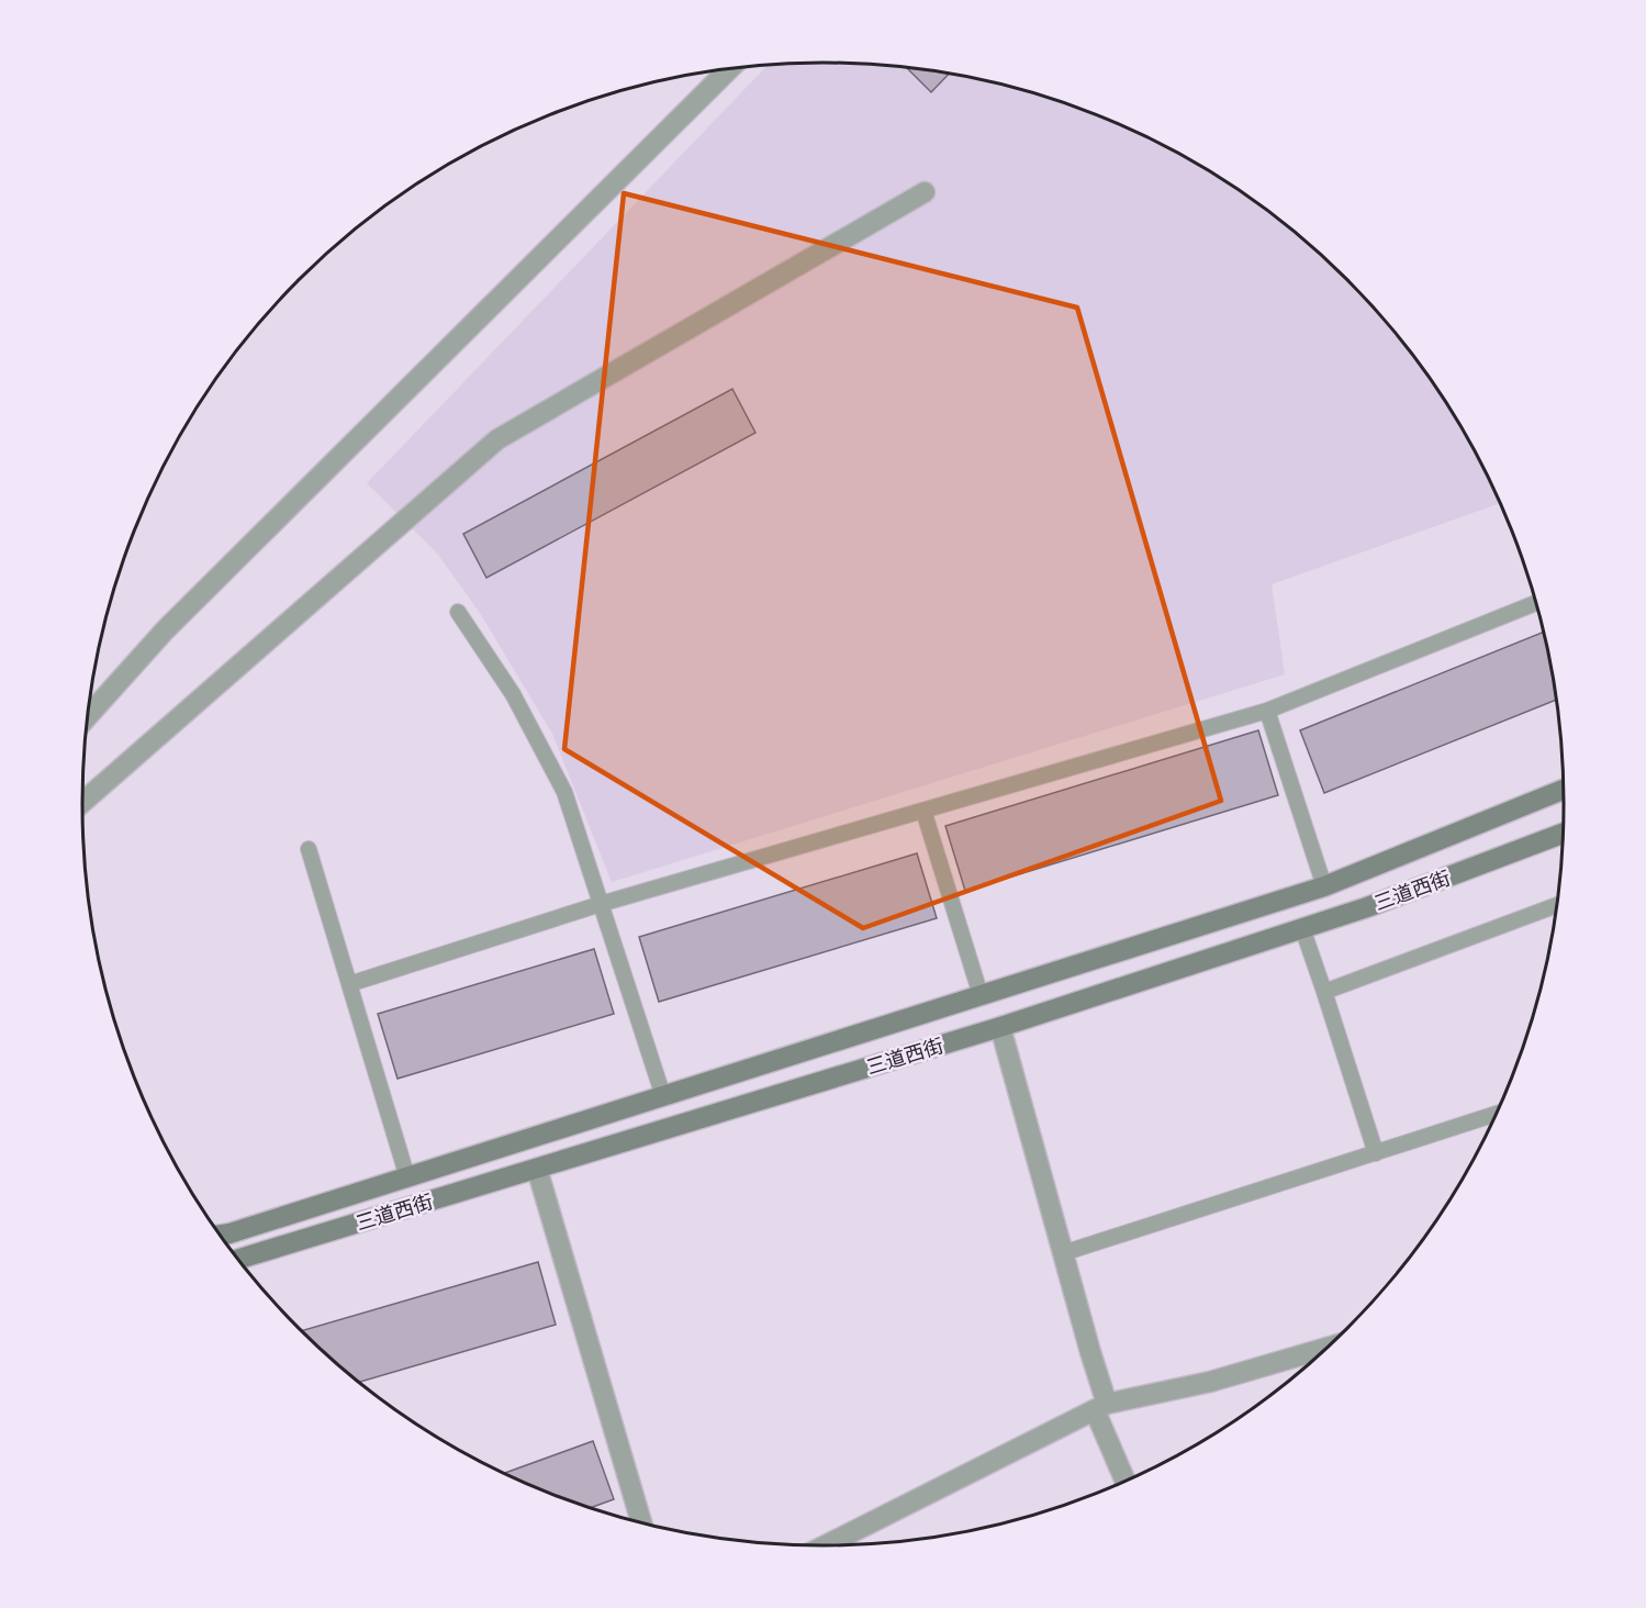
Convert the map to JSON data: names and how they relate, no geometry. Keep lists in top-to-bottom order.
{
  "streets": {
    "main road": ["三道西街"]
  }
}
